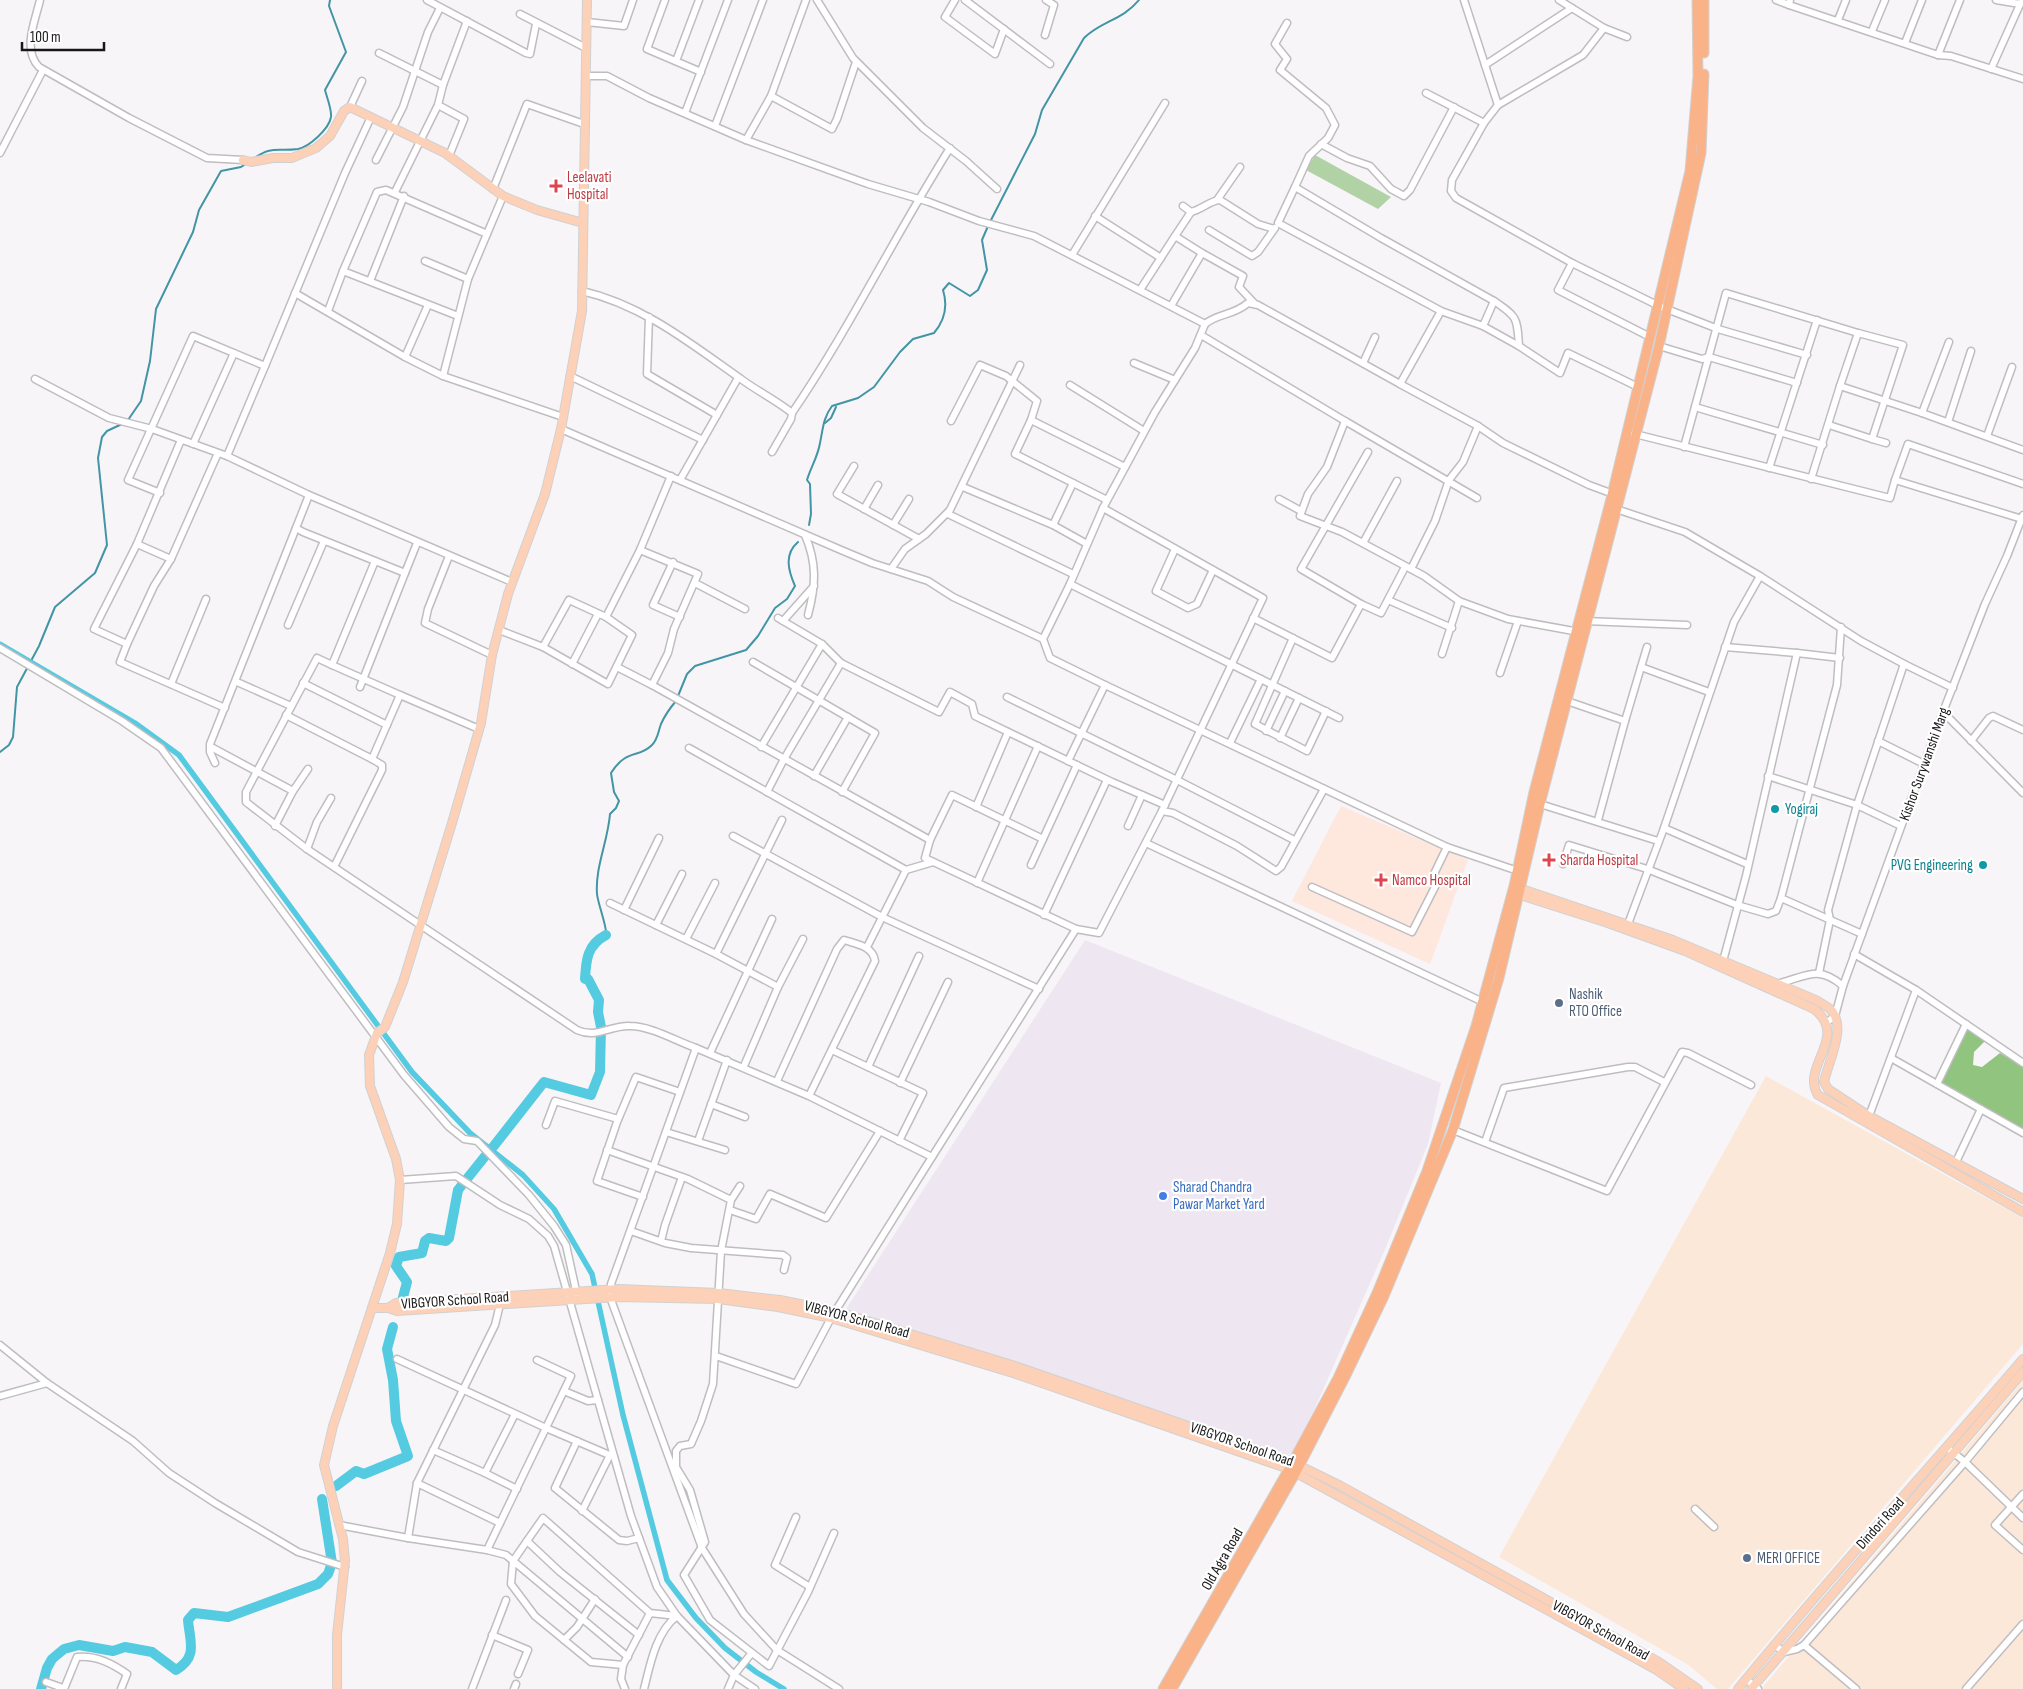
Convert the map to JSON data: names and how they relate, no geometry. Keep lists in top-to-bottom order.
{
  "streets": {
    "highway": ["Old Agra Road"],
    "main road": ["VIBGYOR School Road", "Dindori Road"],
    "street": ["Kishor Surywanshi Marg"]
  },
  "crossings": [
    ["VIBGYOR School Road", "Old Agra Road"]
  ],
  "places": {
    "health": ["Leelavati Hospital", "Sharda Hospital", "Namco Hospital"],
    "other": [
      "Yogiraj",
      "PVG Engineering",
      "Nashik RTO Office",
      "Sharad Chandra Pawar Market Yard",
      "MERI OFFICE"
    ]
  },
  "scale_bar": "100 m"
}
